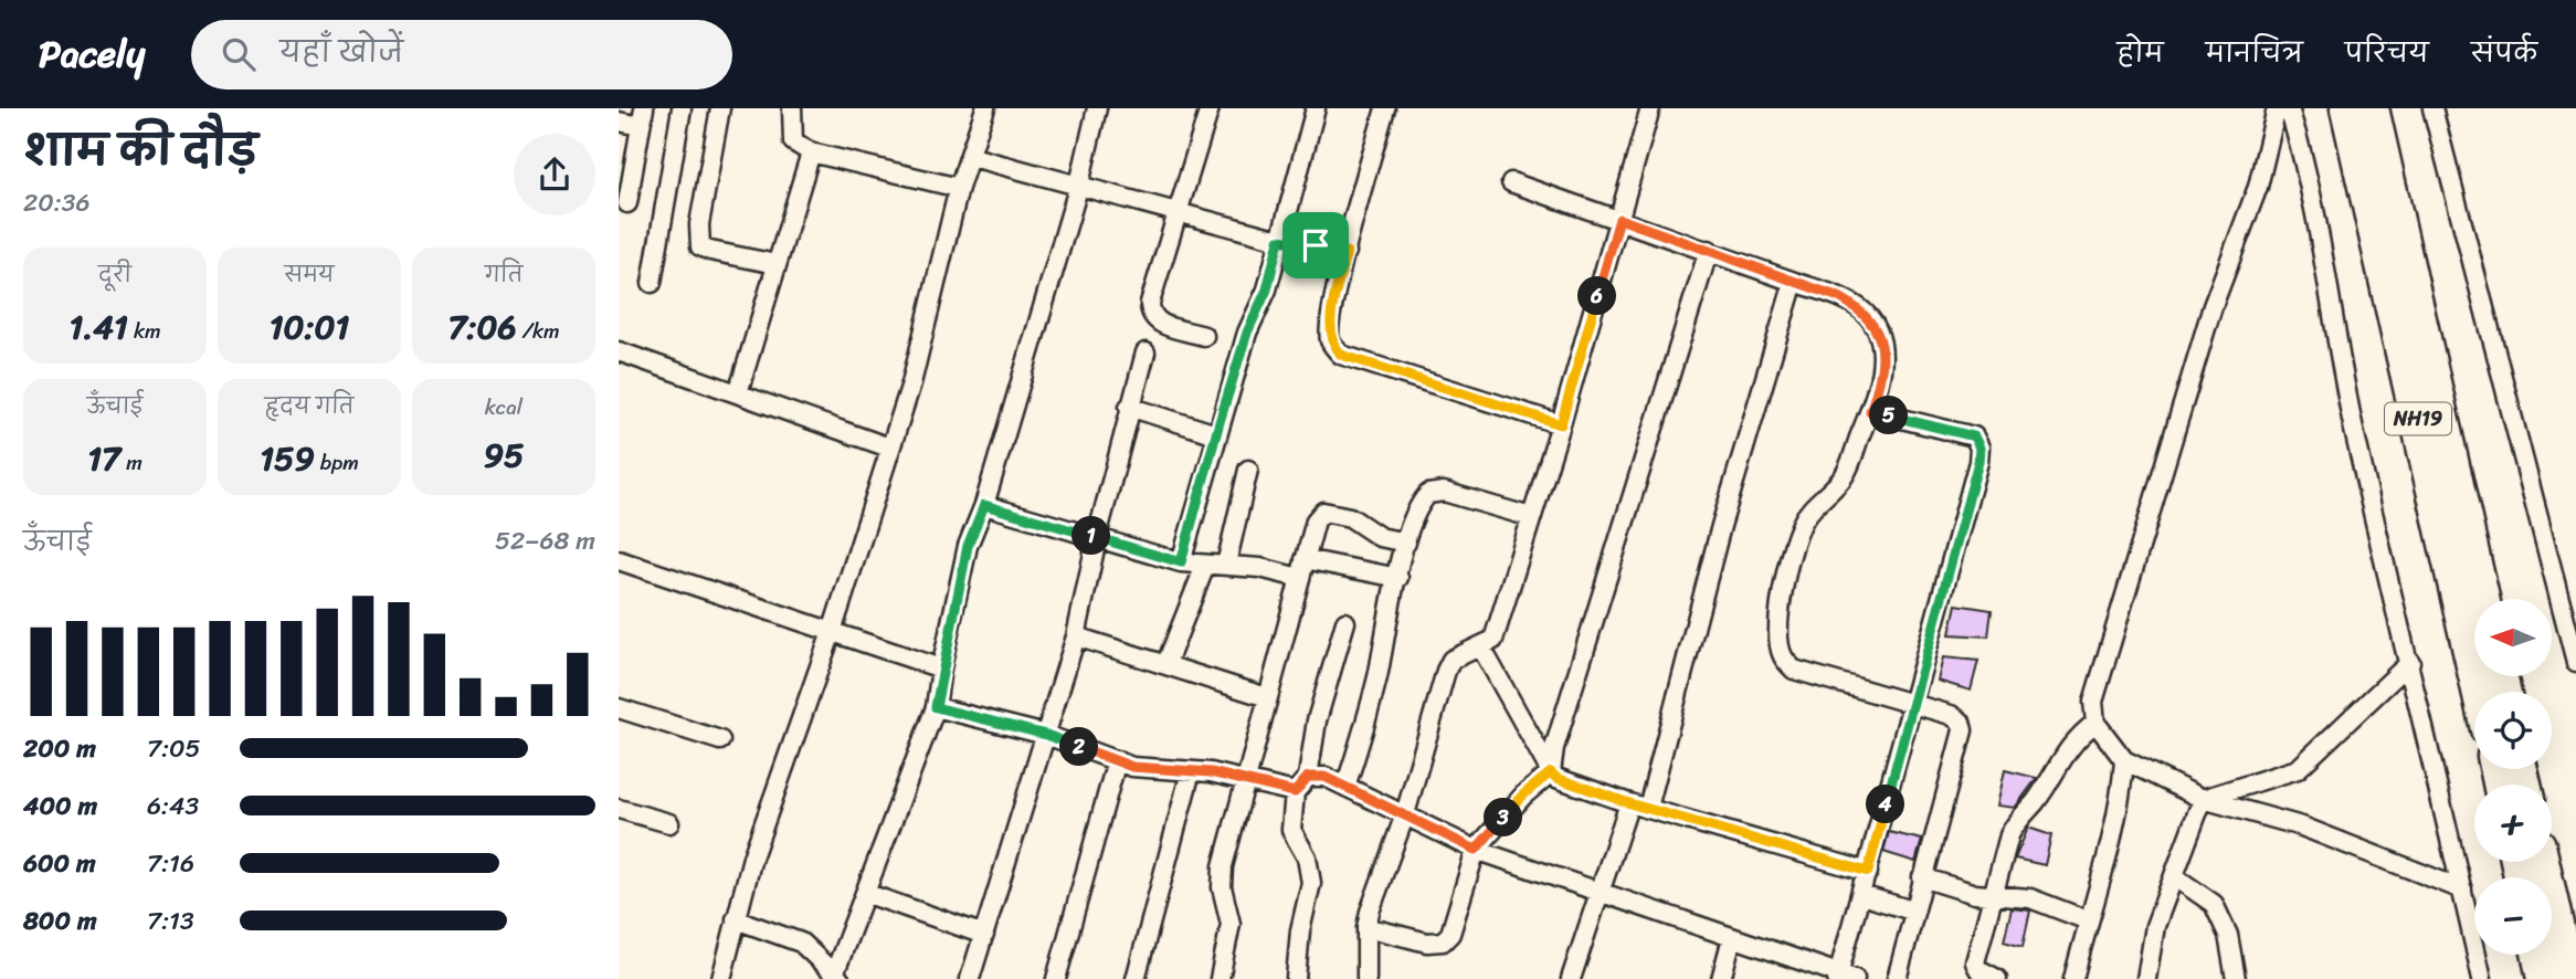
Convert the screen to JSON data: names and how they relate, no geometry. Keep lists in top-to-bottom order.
{
  "streets": {
    "highway": ["NH19"]
  },
  "north": "left",
  "page": {
    "header": "Pacely",
    "search": "यहाँ खोजें",
    "nav": [
      "होम",
      "मानचित्र",
      "परिचय",
      "संपर्क"
    ],
    "heading": ["शाम की दौड़", "20:36"],
    "stats": [
      ["दूरी", "1.41 km"],
      ["समय", "10:01"],
      ["गति", "7:06 /km"],
      ["ऊँचाई", "17 m"],
      ["हृदय गति", "159 bpm"],
      ["kcal", "95"]
    ],
    "pins": [
      "6",
      "5",
      "1",
      "2",
      "4",
      "3"
    ],
    "chart": ["ऊँचाई", "52–68 m"],
    "map_buttons": ["+", "−"],
    "list": [
      {
        "name": "200 m",
        "note": "7:05"
      },
      {
        "name": "400 m",
        "note": "6:43"
      },
      {
        "name": "600 m",
        "note": "7:16"
      },
      {
        "name": "800 m",
        "note": "7:13"
      }
    ]
  }
}
